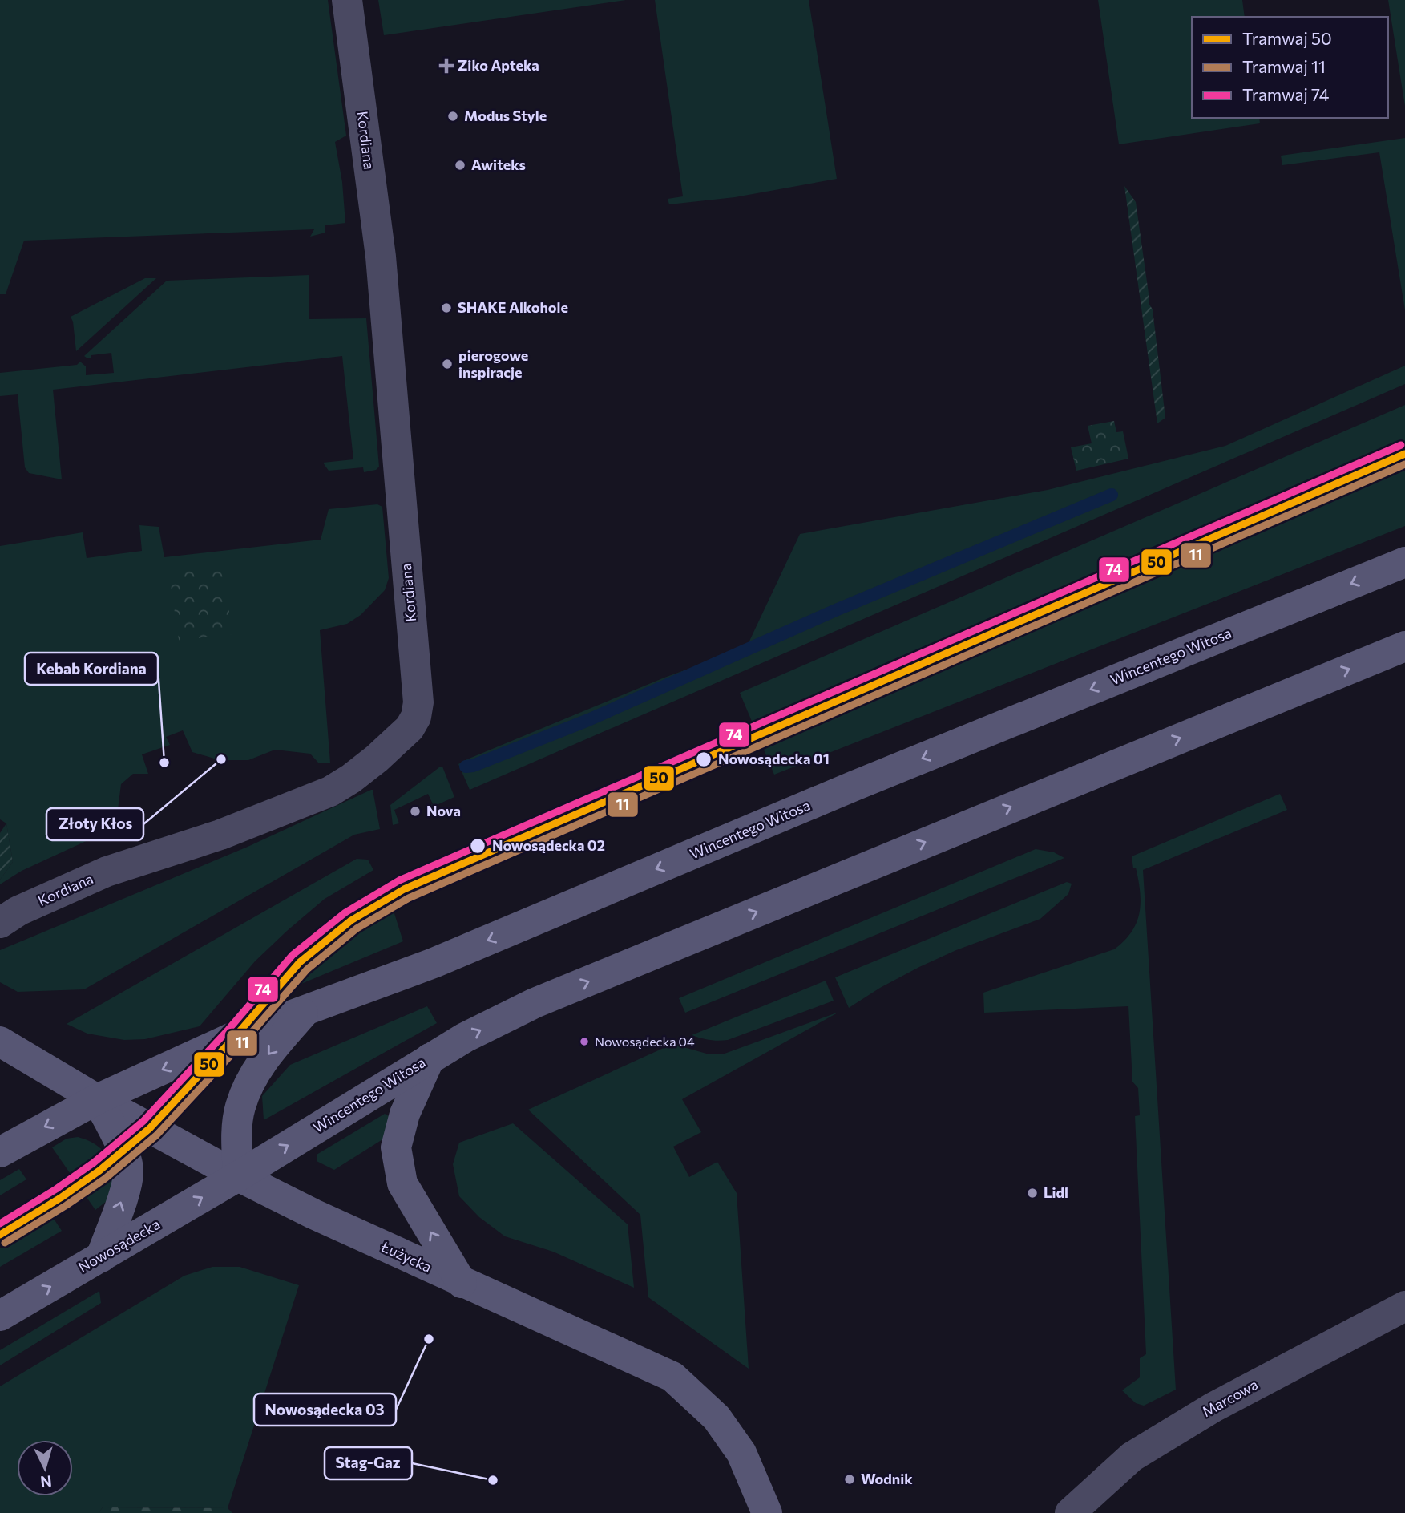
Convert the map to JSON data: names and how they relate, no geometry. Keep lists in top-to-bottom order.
{
  "streets": {
    "main road": ["Wincentego Witosa", "Nowosądecka", "Łużycka"],
    "street": ["Kordiana", "Marcowa"]
  },
  "crossings": [
    ["Wincentego Witosa", "Nowosądecka"],
    ["Wincentego Witosa", "Łużycka"],
    ["Nowosądecka", "Łużycka"]
  ],
  "places": {
    "health": ["Ziko Apteka"],
    "other": [
      "Modus Style",
      "Awiteks",
      "SHAKE Alkohole",
      "pierogowe inspiracje",
      "Złoty Kłos",
      "Nowosądecka 01",
      "Kebab Kordiana",
      "Nova",
      "Nowosądecka 02",
      "Nowosądecka 04",
      "Lidl",
      "Nowosądecka 03",
      "Wodnik",
      "Stag-Gaz"
    ]
  },
  "lines": ["tram line 74", "tram line 50", "tram line 11"],
  "legend": ["Tramwaj 50", "Tramwaj 11", "Tramwaj 74"],
  "north": "bottom"
}
